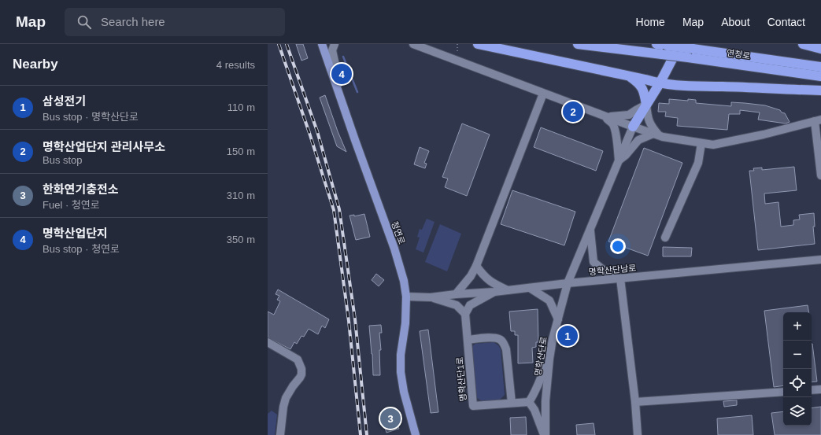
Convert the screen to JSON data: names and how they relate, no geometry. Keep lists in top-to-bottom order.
{
  "streets": {
    "highway": ["연청로"],
    "main road": ["청연로"],
    "street": ["명학산단남로", "명학산단로", "명학산단1로"]
  },
  "crossings": [
    ["청연로", "명학산단남로"],
    ["명학산단남로", "명학산단로"]
  ],
  "page": {
    "header": "Map",
    "search": "Search here",
    "nav": [
      "Home",
      "Map",
      "About",
      "Contact"
    ],
    "heading": ["Nearby", "4 results"],
    "pins": [
      "4",
      "2",
      "1",
      "3"
    ],
    "list": [
      {
        "mark": "1",
        "name": "삼성전기",
        "note": "Bus stop · 명학산단로",
        "value": "110 m"
      },
      {
        "mark": "2",
        "name": "명학산업단지 관리사무소",
        "note": "Bus stop",
        "value": "150 m"
      },
      {
        "mark": "3",
        "name": "한화연기충전소",
        "note": "Fuel · 청연로",
        "value": "310 m"
      },
      {
        "mark": "4",
        "name": "명학산업단지",
        "note": "Bus stop · 청연로",
        "value": "350 m"
      }
    ],
    "map_buttons": ["+", "−"]
  }
}
